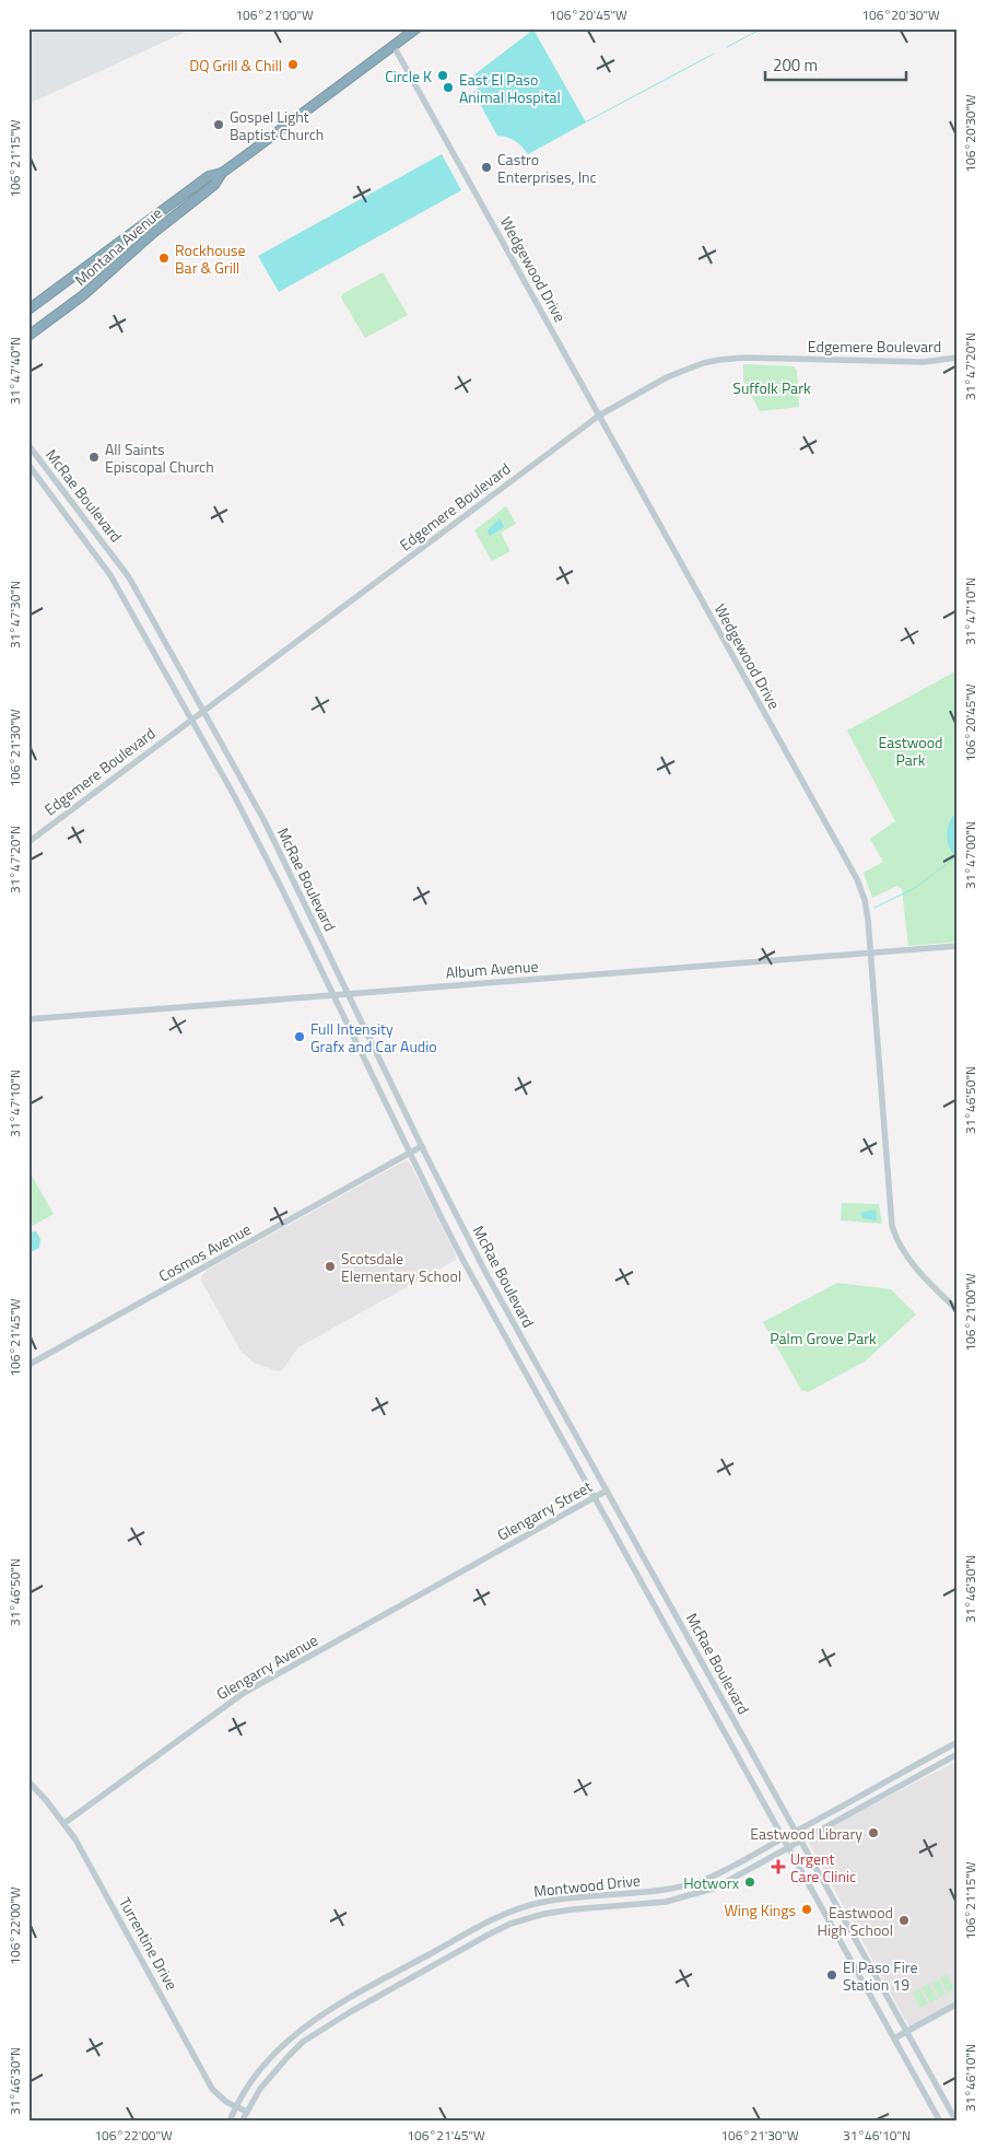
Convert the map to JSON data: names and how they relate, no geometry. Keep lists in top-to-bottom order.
{
  "streets": {
    "highway": ["Montana Avenue"],
    "main road": [
      "Wedgewood Drive",
      "Edgemere Boulevard",
      "McRae Boulevard",
      "Album Avenue",
      "Cosmos Avenue",
      "Glengarry Street",
      "Glengarry Avenue",
      "Montwood Drive",
      "Turrentine Drive"
    ]
  },
  "crossings": [
    ["Montana Avenue", "Wedgewood Drive"],
    ["Wedgewood Drive", "Edgemere Boulevard"],
    ["Wedgewood Drive", "Album Avenue"],
    ["Edgemere Boulevard", "McRae Boulevard"],
    ["McRae Boulevard", "Album Avenue"],
    ["McRae Boulevard", "Cosmos Avenue"],
    ["McRae Boulevard", "Glengarry Street"],
    ["McRae Boulevard", "Montwood Drive"],
    ["Glengarry Street", "Glengarry Avenue"],
    ["Glengarry Avenue", "Turrentine Drive"],
    ["Montwood Drive", "Turrentine Drive"]
  ],
  "parks": ["Suffolk Park", "Eastwood Park", "Palm Grove Park"],
  "places": {
    "other": [
      "DQ Grill & Chill",
      "Circle K",
      "East El Paso Animal Hospital",
      "Gospel Light Baptist Church",
      "Castro Enterprises, Inc",
      "Rockhouse Bar & Grill",
      "All Saints Episcopal Church",
      "Full Intensity Grafx and Car Audio",
      "Scotsdale Elementary School",
      "Eastwood Library",
      "Hotworx",
      "Wing Kings",
      "Eastwood High School",
      "El Paso Fire Station 19"
    ],
    "health": ["Urgent Care Clinic"]
  },
  "scale_bar": "200 m",
  "coordinates": [
    "106°21'00\"W",
    "106°20'45\"W",
    "106°20'30\"W",
    "106°21'15\"W",
    "31°47'20\"N",
    "31°47'40\"N",
    "31°47'10\"N",
    "31°47'30\"N",
    "106°21'30\"W",
    "31°47'00\"N",
    "31°46'50\"N",
    "106°21'45\"W",
    "31°46'30\"N",
    "106°22'00\"W",
    "31°46'10\"N"
  ]
}
